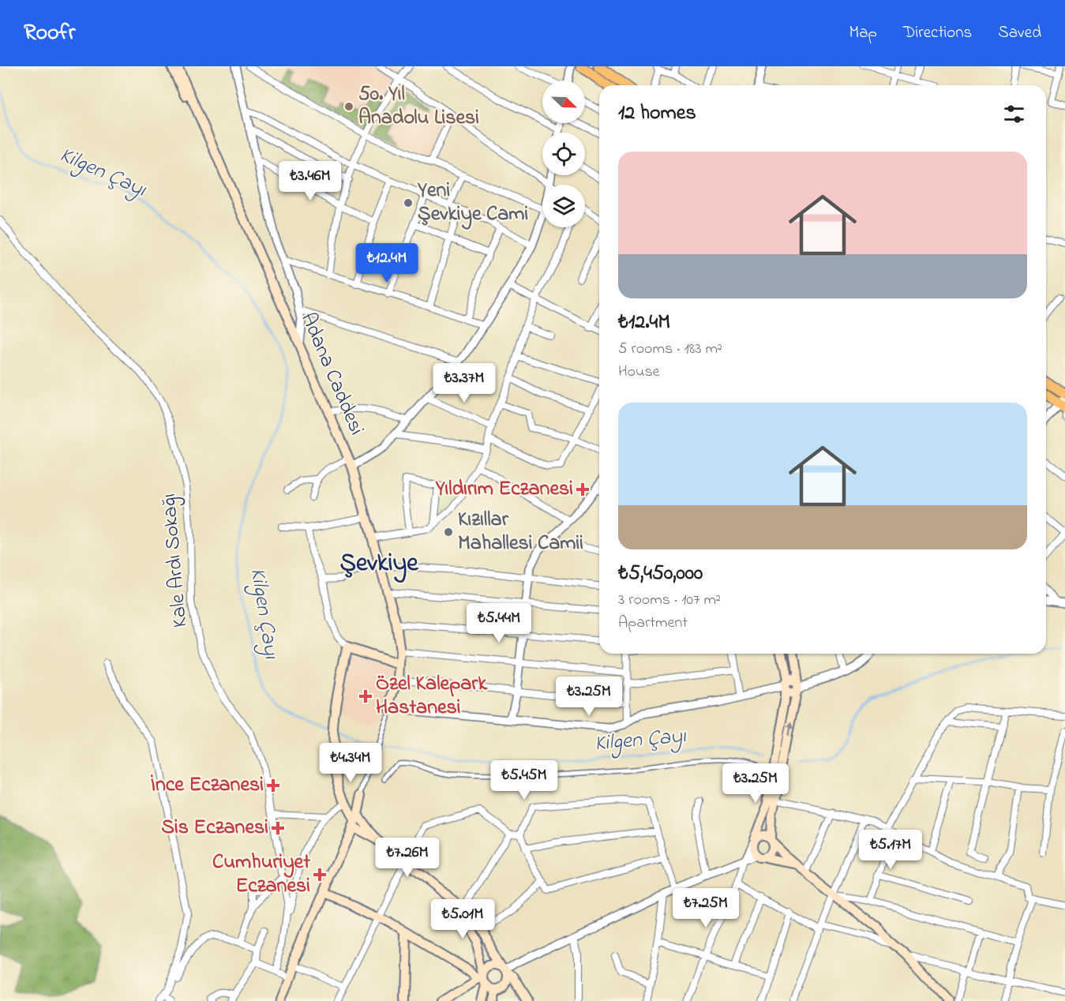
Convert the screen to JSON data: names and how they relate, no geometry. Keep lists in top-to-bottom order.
{
  "streets": {
    "main road": ["Adana Caddesi"],
    "street": ["Kale Ardı Sokağı"]
  },
  "districts": ["Şevkiye"],
  "water": ["Kilgen Çayı"],
  "places": {
    "other": ["50. Yıl Anadolu Lisesi", "Yeni Şevkiye Cami", "Kızıllar Mahallesi Camii"],
    "health": [
      "Yıldırım Eczanesi",
      "Özel Kalepark Hastanesi",
      "İnce Eczanesi",
      "Sis Eczanesi",
      "Cumhuriyet Eczanesi"
    ]
  },
  "north": "bottom right",
  "page": {
    "header": "Roofr",
    "nav": ["Map", "Directions", "Saved"],
    "heading": "12 homes",
    "list": [
      {
        "name": "₺12.4M",
        "note": "5 rooms · 183 m² · House"
      },
      {
        "name": "₺5,450,000",
        "note": "3 rooms · 107 m² · Apartment"
      }
    ],
    "price": [
      "₺3.46M",
      "₺12.4M",
      "₺3.37M",
      "₺5.44M",
      "₺3.25M",
      "₺4.34M",
      "₺5.45M",
      "₺3.25M",
      "₺5.17M",
      "₺7.26M",
      "₺7.25M",
      "₺5.01M"
    ]
  }
}
